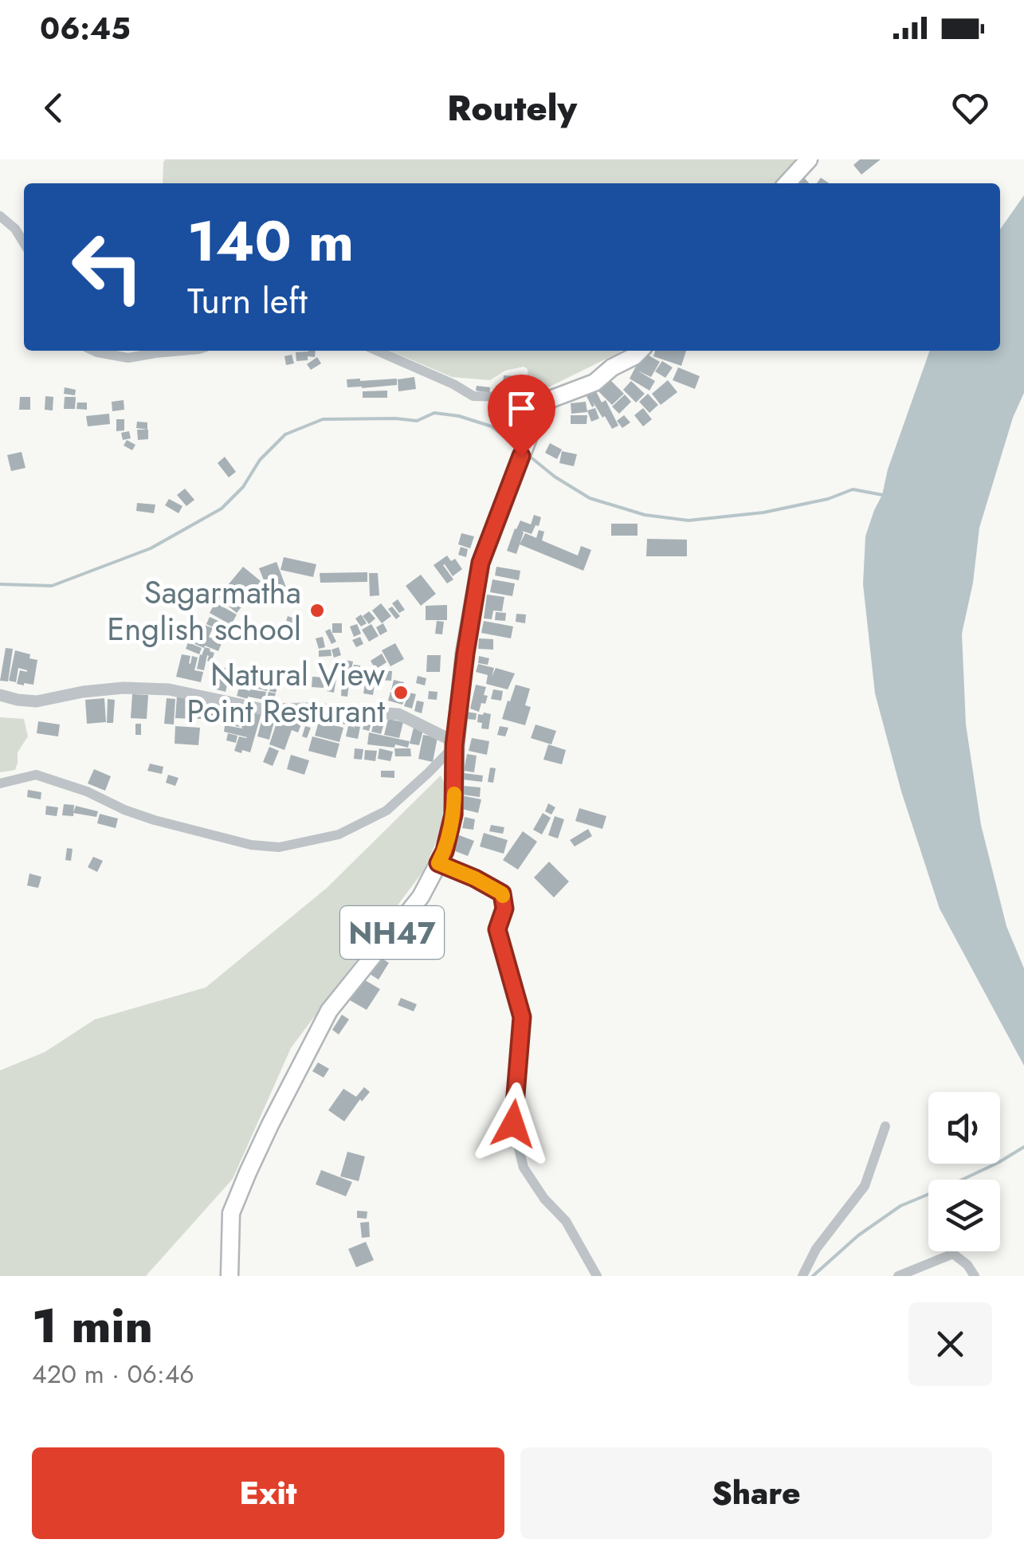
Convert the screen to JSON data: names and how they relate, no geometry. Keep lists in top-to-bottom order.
{
  "streets": {
    "highway": ["NH47"]
  },
  "places": ["Sagarmatha English school", "Natural View Point Resturant"],
  "page": {
    "status": "06:45",
    "header": "Routely",
    "turn": ["140 m", "Turn left"],
    "heading": ["1 min", "420 m · 06:46"],
    "buttons": ["Exit", "Share"]
  }
}
